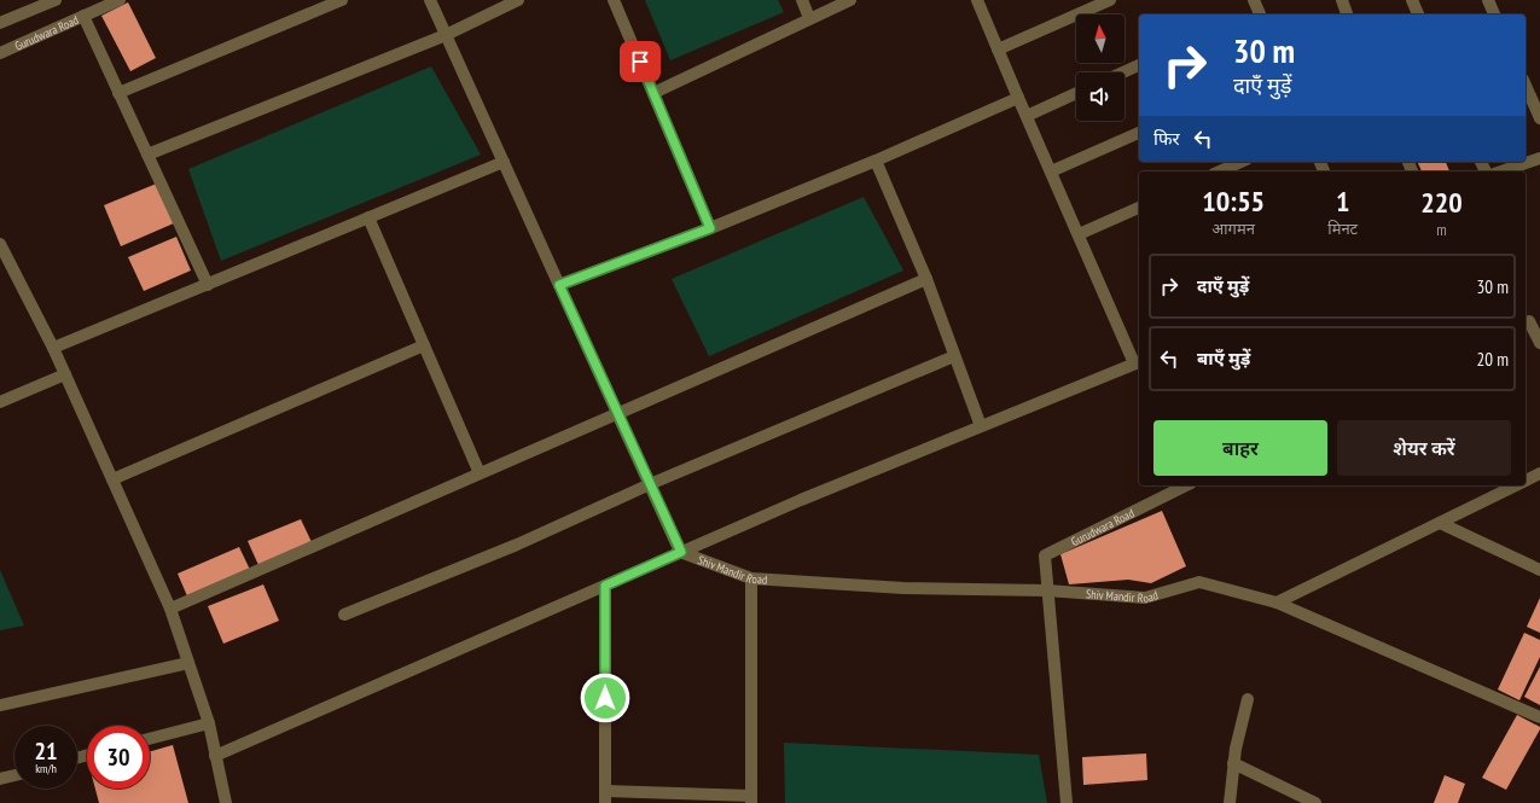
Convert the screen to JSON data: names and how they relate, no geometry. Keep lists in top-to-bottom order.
{
  "streets": {
    "street": ["Gurudwara Road", "Shiv Mandir Road"]
  },
  "crossings": [
    ["Gurudwara Road", "Shiv Mandir Road"]
  ],
  "north": "top",
  "page": {
    "turn": ["30 m", "दाएँ मुड़ें"],
    "then": "फिर",
    "eta": [
      "10:55",
      "आगमन",
      "1",
      "मिनट",
      "220",
      "m"
    ],
    "list": [
      {
        "name": "दाएँ मुड़ें",
        "value": "30 m"
      },
      {
        "name": "बाएँ मुड़ें",
        "value": "20 m"
      }
    ],
    "buttons": ["बाहर", "शेयर करें"],
    "speed": "21 km/h",
    "limit": "30"
  }
}
